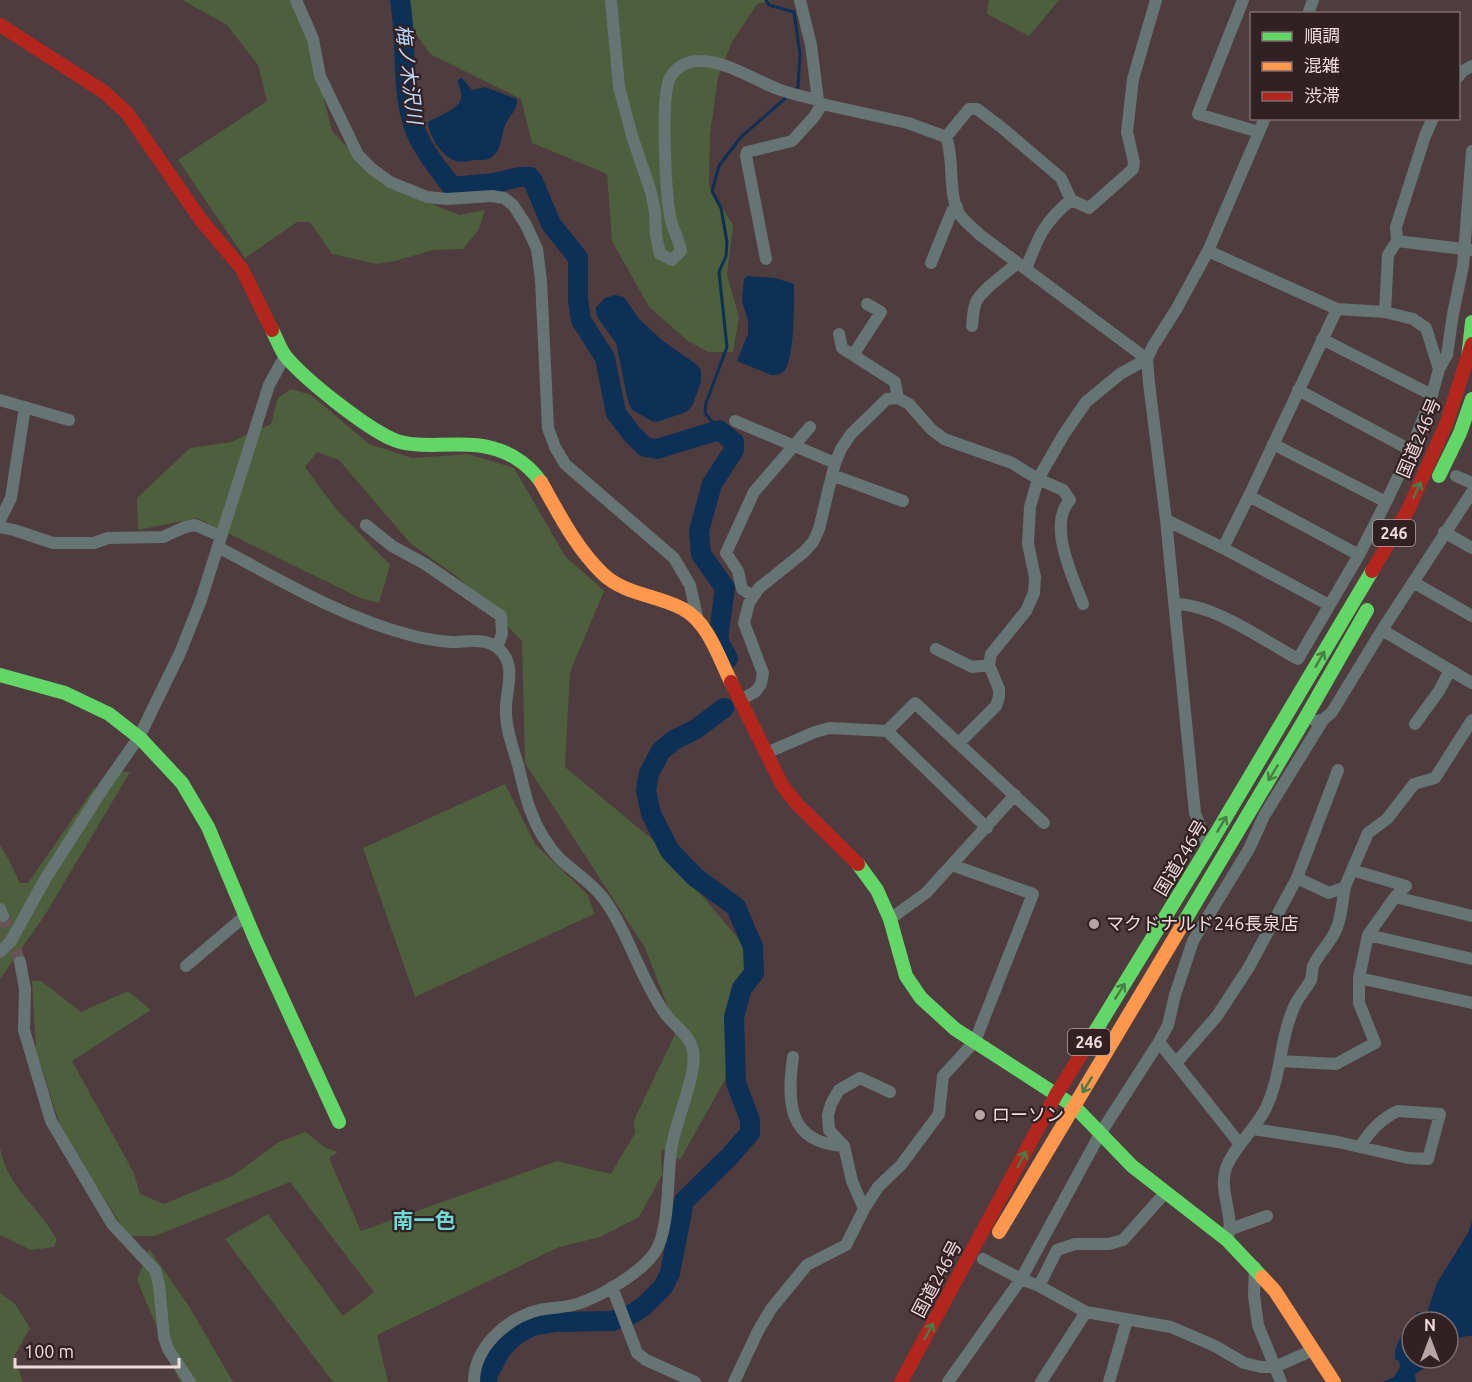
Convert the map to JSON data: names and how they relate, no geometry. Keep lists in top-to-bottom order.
{
  "streets": {
    "main road": ["国道246号", "246"]
  },
  "districts": ["南一色"],
  "water": ["梅ノ木沢川"],
  "places": ["マクドナルド246長泉店", "ローソン"],
  "legend": ["順調", "混雑", "渋滞"],
  "scale_bar": "100 m",
  "north": "top"
}
